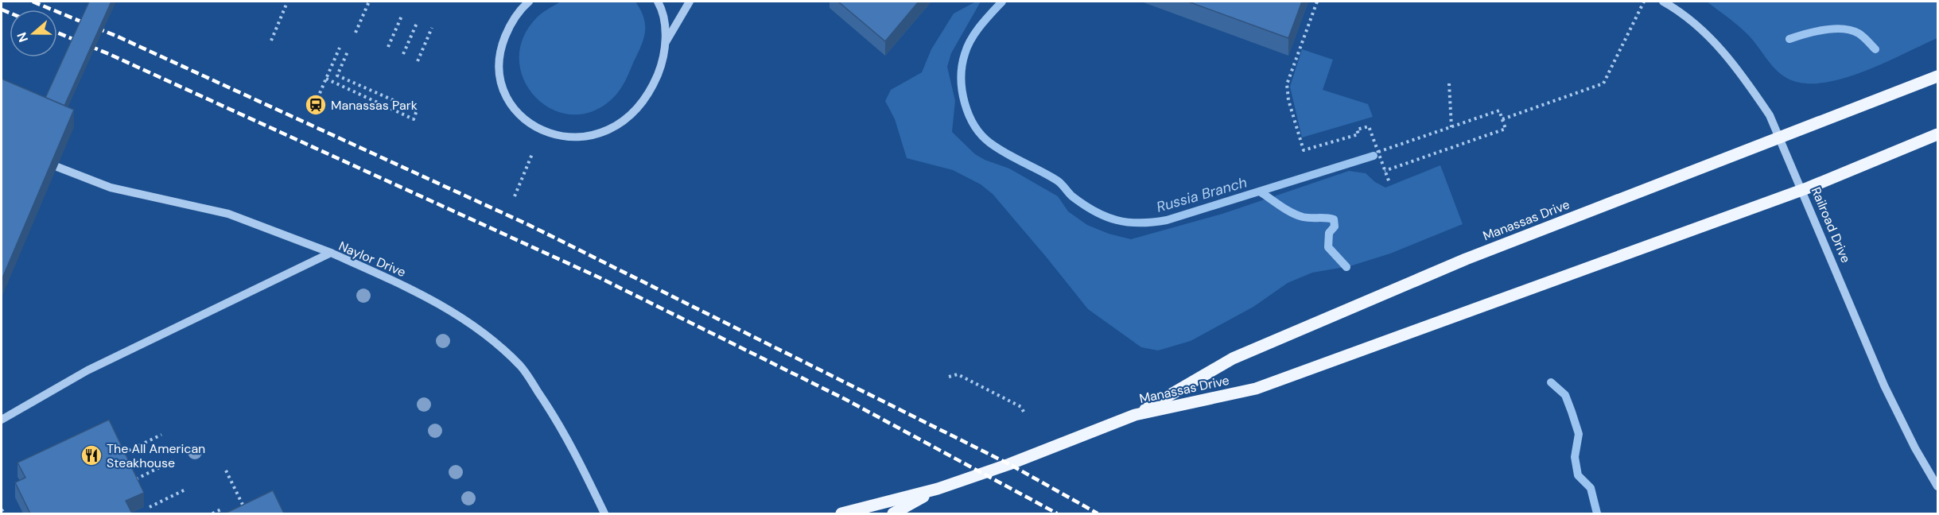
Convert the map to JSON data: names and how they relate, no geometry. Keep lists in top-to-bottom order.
{
  "streets": {
    "main road": ["Manassas Drive"],
    "street": ["Railroad Drive", "Naylor Drive"]
  },
  "crossings": [
    ["Manassas Drive", "Railroad Drive"]
  ],
  "water": ["Russia Branch"],
  "places": {
    "station": ["Manassas Park"],
    "restaurant": ["The All American Steakhouse"]
  },
  "north": "left"
}
